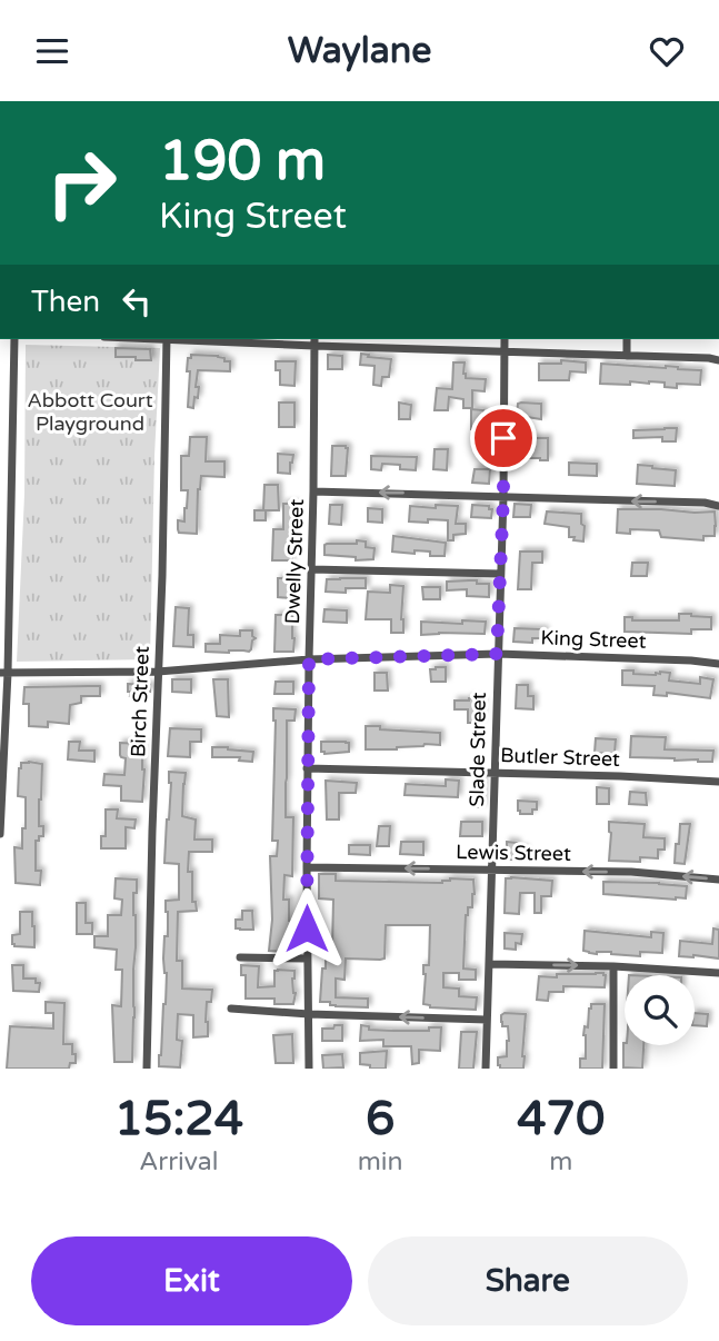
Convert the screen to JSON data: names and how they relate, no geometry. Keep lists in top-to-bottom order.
{
  "streets": {
    "street": [
      "Dwelly Street",
      "King Street",
      "Birch Street",
      "Slade Street",
      "Butler Street",
      "Lewis Street"
    ]
  },
  "crossings": [
    ["Dwelly Street", "King Street"],
    ["Dwelly Street", "Butler Street"],
    ["Dwelly Street", "Lewis Street"],
    ["King Street", "Birch Street"],
    ["King Street", "Slade Street"],
    ["Slade Street", "Butler Street"],
    ["Slade Street", "Lewis Street"]
  ],
  "one_way": ["Lewis Street"],
  "parks": ["Abbott Court Playground"],
  "page": {
    "header": "Waylane",
    "turn": ["190 m", "King Street"],
    "then": "Then",
    "eta": [
      "15:24",
      "Arrival",
      "6",
      "min",
      "470",
      "m"
    ],
    "buttons": ["Exit", "Share"]
  }
}
